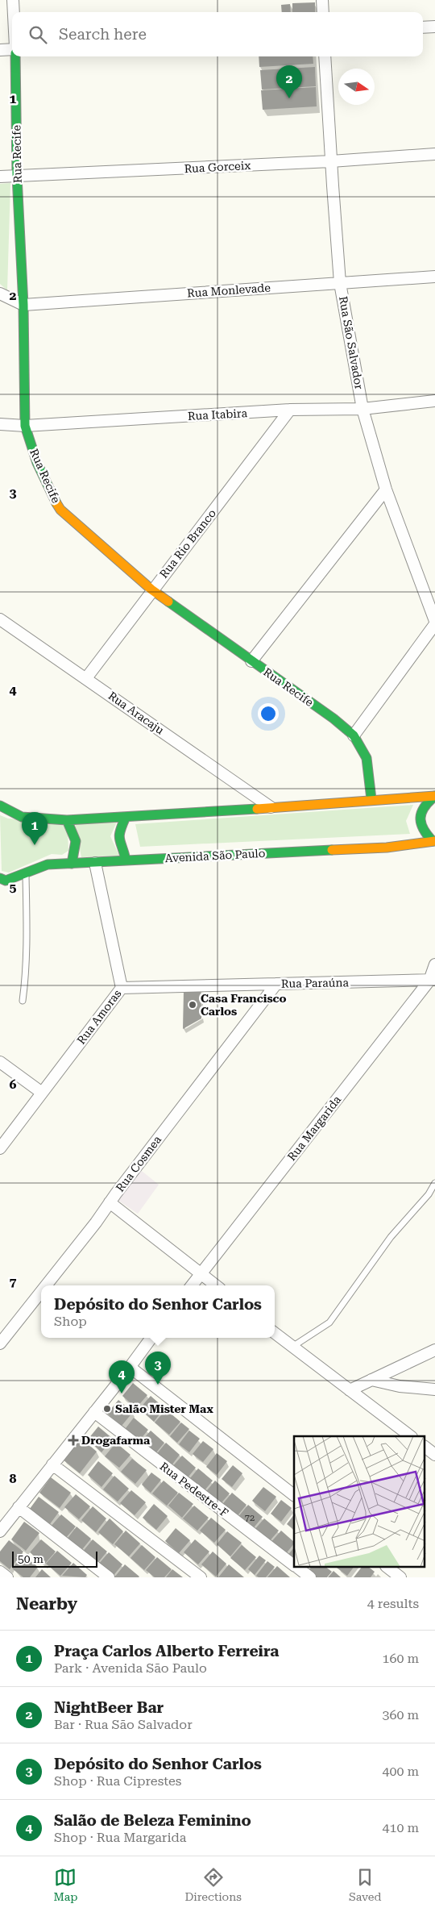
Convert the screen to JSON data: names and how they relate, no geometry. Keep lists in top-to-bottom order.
{
  "streets": {
    "street": [
      "Rua Recife",
      "Rua Gorceix",
      "Rua Monlevade",
      "Rua São Salvador",
      "Rua Itabira",
      "Rua Rio Branco",
      "Rua Aracaju",
      "Avenida São Paulo",
      "Rua Paraúna",
      "Rua Amoras",
      "Rua Margarida",
      "Rua Cosmea",
      "Rua Pedestre-F"
    ]
  },
  "crossings": [
    ["Rua Recife", "Rua Gorceix"],
    ["Rua Recife", "Rua Monlevade"],
    ["Rua Recife", "Rua Itabira"],
    ["Rua Recife", "Rua Rio Branco"],
    ["Rua Gorceix", "Rua São Salvador"],
    ["Rua Monlevade", "Rua São Salvador"],
    ["Rua São Salvador", "Rua Itabira"],
    ["Rua Itabira", "Rua Rio Branco"],
    ["Rua Rio Branco", "Rua Aracaju"],
    ["Avenida São Paulo", "Rua Amoras"],
    ["Rua Paraúna", "Rua Amoras"],
    ["Rua Paraúna", "Rua Margarida"],
    ["Rua Paraúna", "Rua Cosmea"]
  ],
  "places": {
    "other": ["Casa Francisco Carlos", "Salão Mister Max"],
    "health": ["Drogafarma"]
  },
  "house_numbers": ["72"],
  "scale_bar": "50 m",
  "north": "right",
  "page": {
    "search": "Search here",
    "pins": [
      "2",
      "1",
      "3",
      "4"
    ],
    "popup": ["Depósito do Senhor Carlos", "Shop"],
    "scale": "50 m",
    "heading": ["Nearby", "4 results"],
    "list": [
      {
        "mark": "1",
        "name": "Praça Carlos Alberto Ferreira",
        "note": "Park · Avenida São Paulo",
        "value": "160 m"
      },
      {
        "mark": "2",
        "name": "NightBeer Bar",
        "note": "Bar · Rua São Salvador",
        "value": "360 m"
      },
      {
        "mark": "3",
        "name": "Depósito do Senhor Carlos",
        "note": "Shop · Rua Ciprestes",
        "value": "400 m"
      },
      {
        "mark": "4",
        "name": "Salão de Beleza Feminino",
        "note": "Shop · Rua Margarida",
        "value": "410 m"
      }
    ],
    "nav": ["Map", "Directions", "Saved"]
  },
  "grid": {
    "rows": [
      "1",
      "2",
      "3",
      "4",
      "5",
      "6",
      "7",
      "8"
    ]
  }
}
